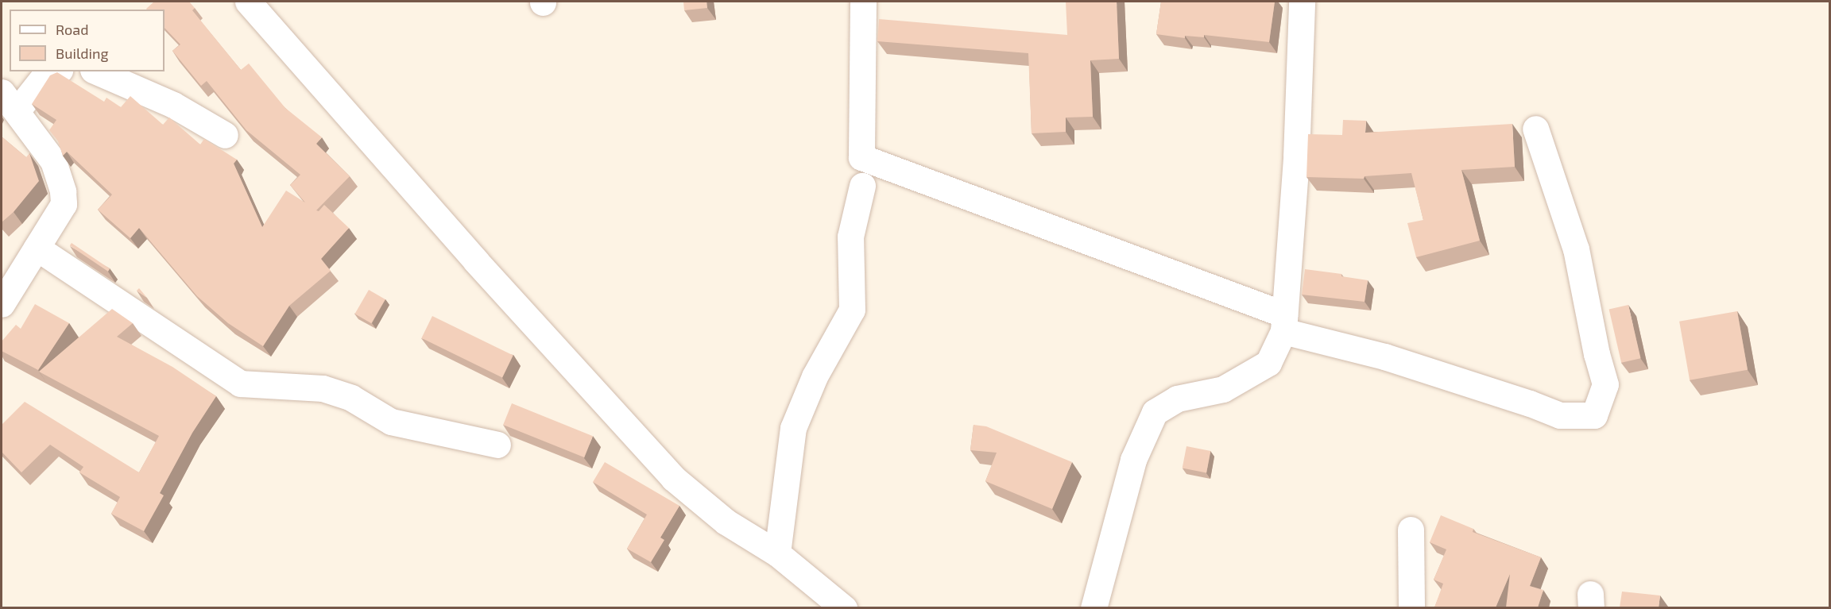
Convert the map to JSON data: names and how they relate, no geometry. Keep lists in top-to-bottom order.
{
  "legend": ["Road", "Building"]
}
